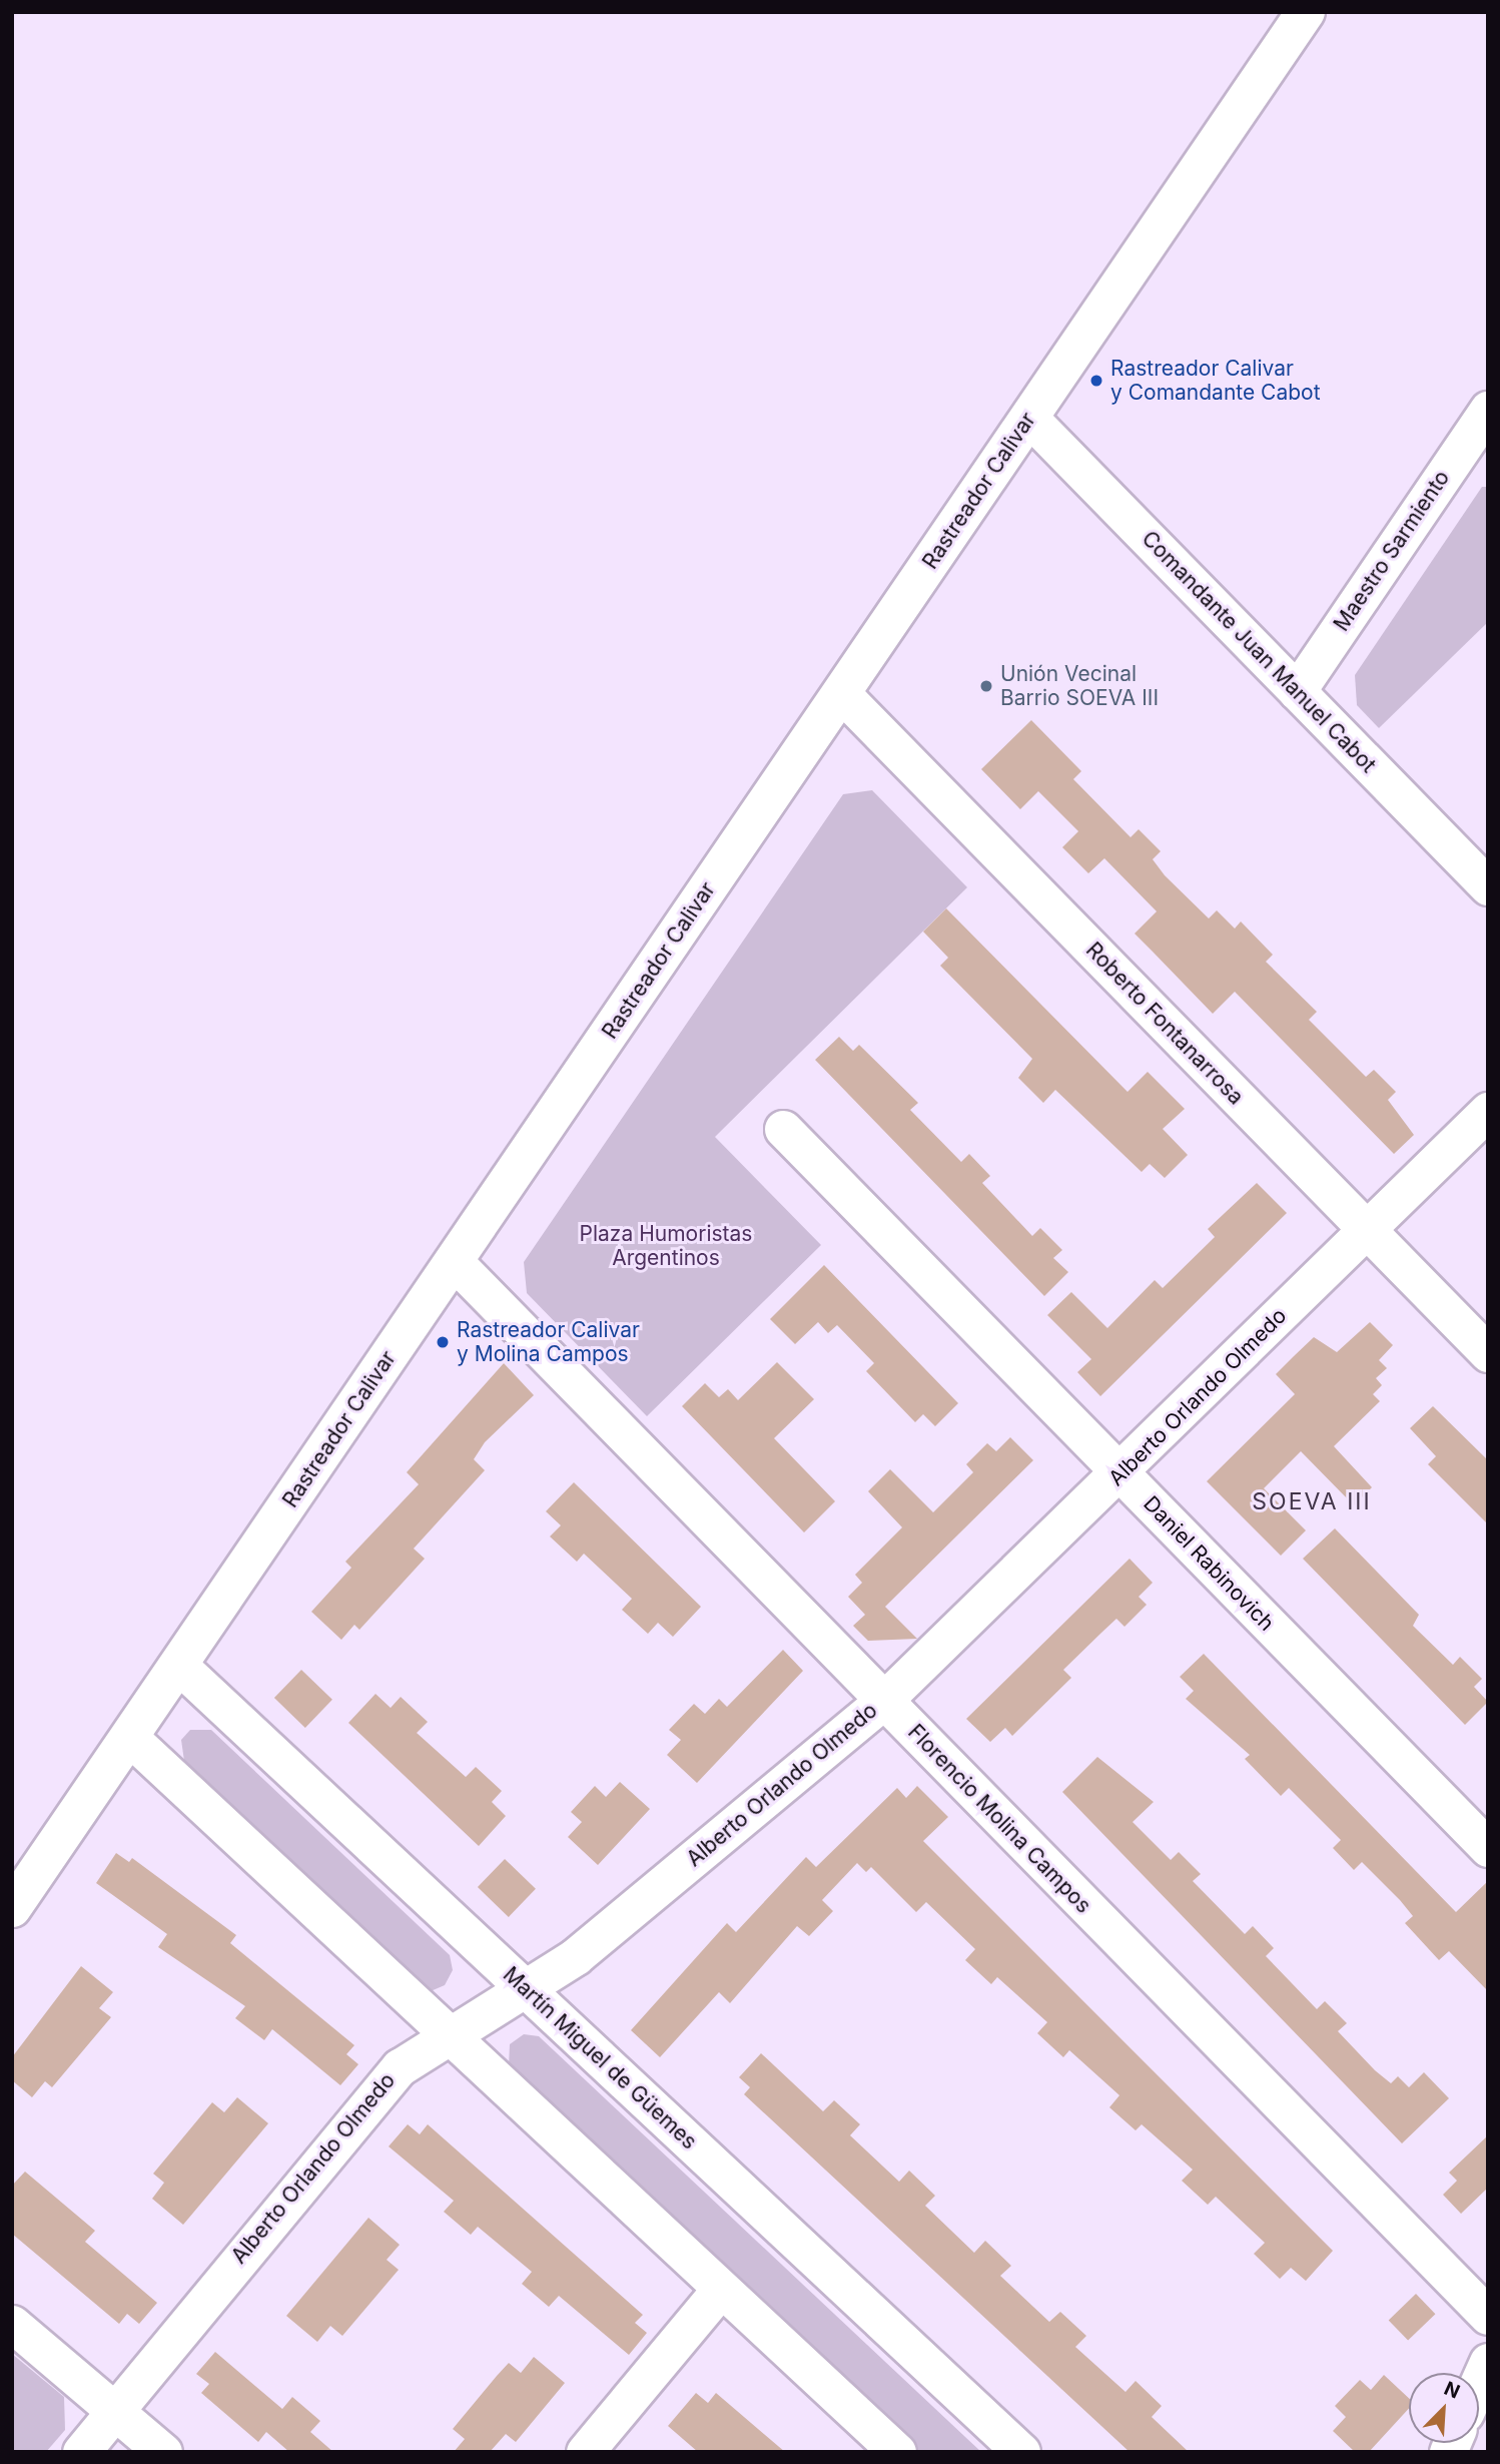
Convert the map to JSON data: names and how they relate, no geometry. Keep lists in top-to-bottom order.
{
  "streets": {
    "main road": ["Rastreador Calivar"],
    "street": [
      "Maestro Sarmiento",
      "Comandante Juan Manuel Cabot",
      "Roberto Fontanarrosa",
      "Alberto Orlando Olmedo",
      "Daniel Rabinovich",
      "Florencio Molina Campos",
      "Martín Miguel de Güemes"
    ]
  },
  "crossings": [
    ["Rastreador Calivar", "Comandante Juan Manuel Cabot"],
    ["Rastreador Calivar", "Roberto Fontanarrosa"],
    ["Rastreador Calivar", "Florencio Molina Campos"],
    ["Rastreador Calivar", "Martín Miguel de Güemes"],
    ["Maestro Sarmiento", "Comandante Juan Manuel Cabot"],
    ["Roberto Fontanarrosa", "Alberto Orlando Olmedo"],
    ["Alberto Orlando Olmedo", "Daniel Rabinovich"],
    ["Alberto Orlando Olmedo", "Florencio Molina Campos"],
    ["Alberto Orlando Olmedo", "Martín Miguel de Güemes"]
  ],
  "districts": ["SOEVA III"],
  "parks": ["Plaza Humoristas Argentinos"],
  "places": ["Rastreador Calivar y Comandante Cabot", "Unión Vecinal Barrio SOEVA III", "Rastreador Calivar y Molina Campos"],
  "north": "top right"
}
